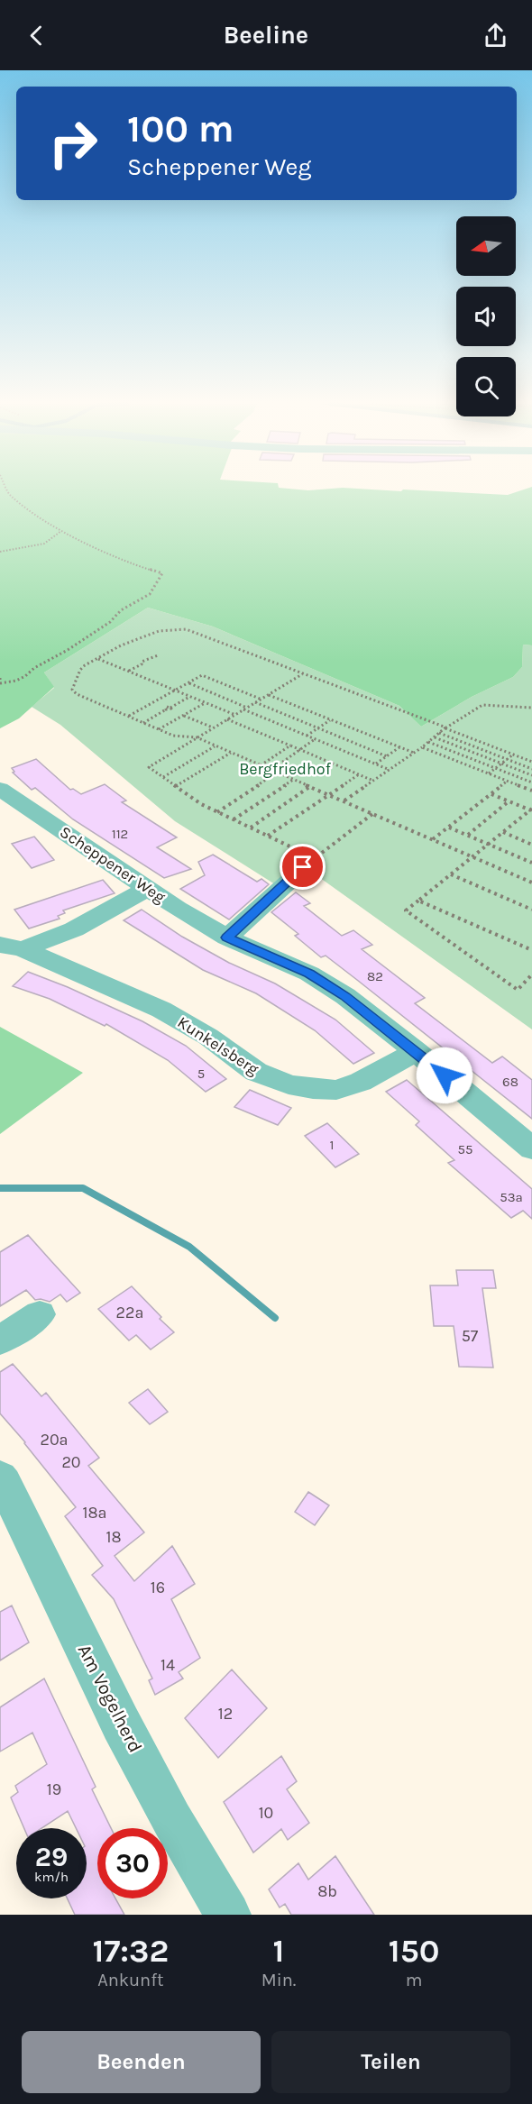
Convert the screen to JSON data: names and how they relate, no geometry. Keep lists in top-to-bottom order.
{
  "streets": {
    "street": ["Scheppener Weg", "Kunkelsberg", "Am Vogelherd"]
  },
  "crossings": [
    ["Scheppener Weg", "Kunkelsberg"]
  ],
  "parks": ["Bergfriedhof"],
  "house_numbers": [
    "112",
    "82",
    "5",
    "68",
    "1",
    "55",
    "53a",
    "22a",
    "57",
    "20a",
    "20",
    "18a",
    "18",
    "16",
    "14",
    "12",
    "19",
    "10",
    "8b"
  ],
  "north": "left",
  "page": {
    "header": "Beeline",
    "turn": ["100 m", "Scheppener Weg"],
    "speed": "29 km/h",
    "limit": "30",
    "eta": [
      "17:32",
      "Ankunft",
      "1",
      "Min.",
      "150",
      "m"
    ],
    "buttons": ["Beenden", "Teilen"]
  }
}
